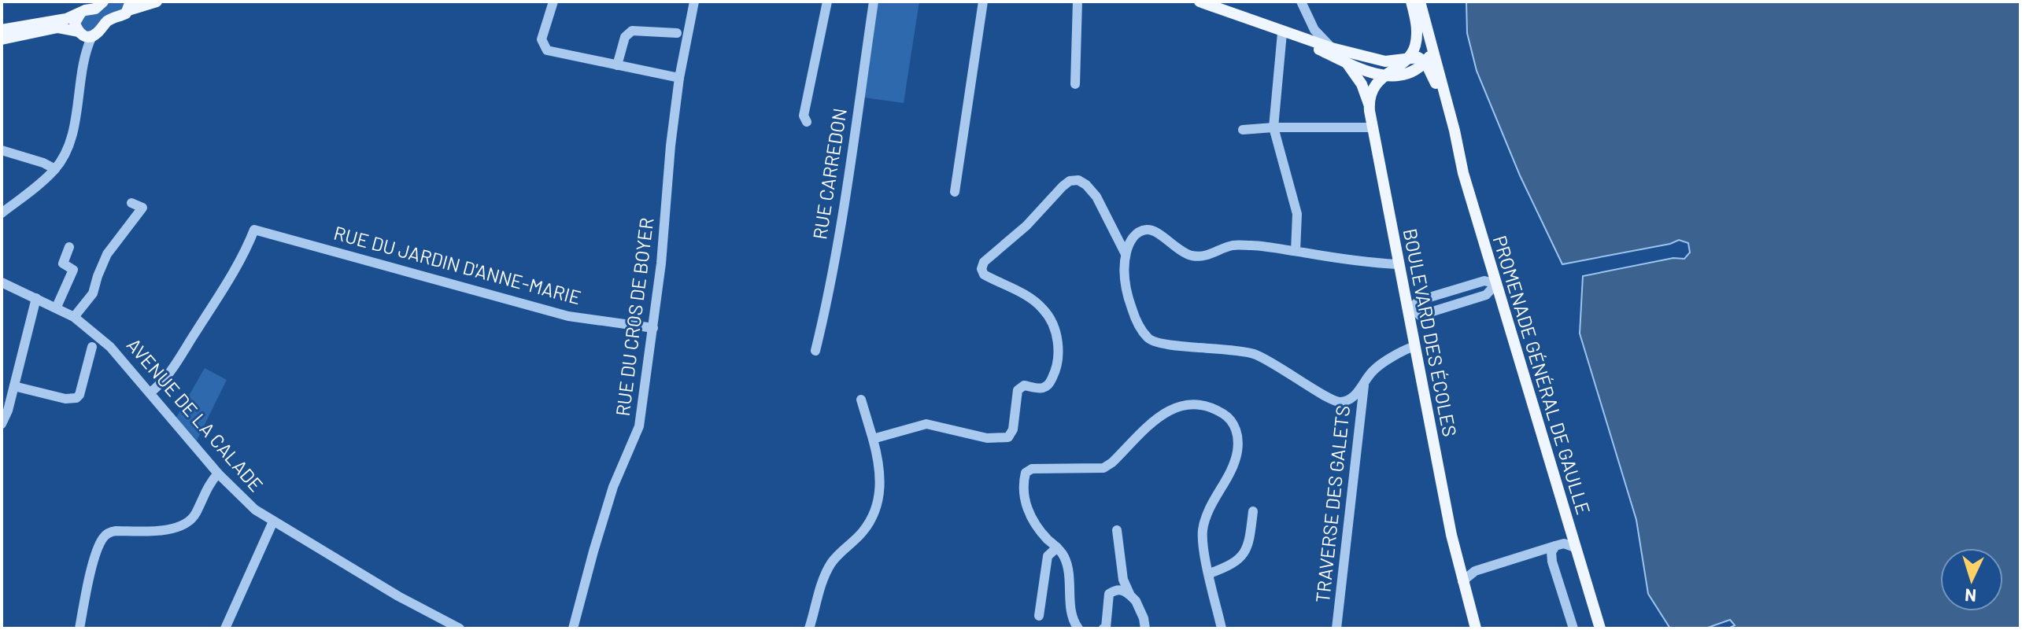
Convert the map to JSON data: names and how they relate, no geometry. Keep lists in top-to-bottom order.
{
  "streets": {
    "main road": ["BOULEVARD DES ÉCOLES", "PROMENADE GÉNÉRAL DE GAULLE"],
    "street": [
      "RUE CARREDON",
      "RUE DU JARDIN D'ANNE-MARIE",
      "RUE DU CROS DE BOYER",
      "AVENUE DE LA CALADE",
      "TRAVERSE DES GALETS"
    ]
  },
  "crossings": [
    ["RUE DU JARDIN D'ANNE-MARIE", "RUE DU CROS DE BOYER"],
    ["RUE DU JARDIN D'ANNE-MARIE", "AVENUE DE LA CALADE"]
  ],
  "north": "bottom"
}
